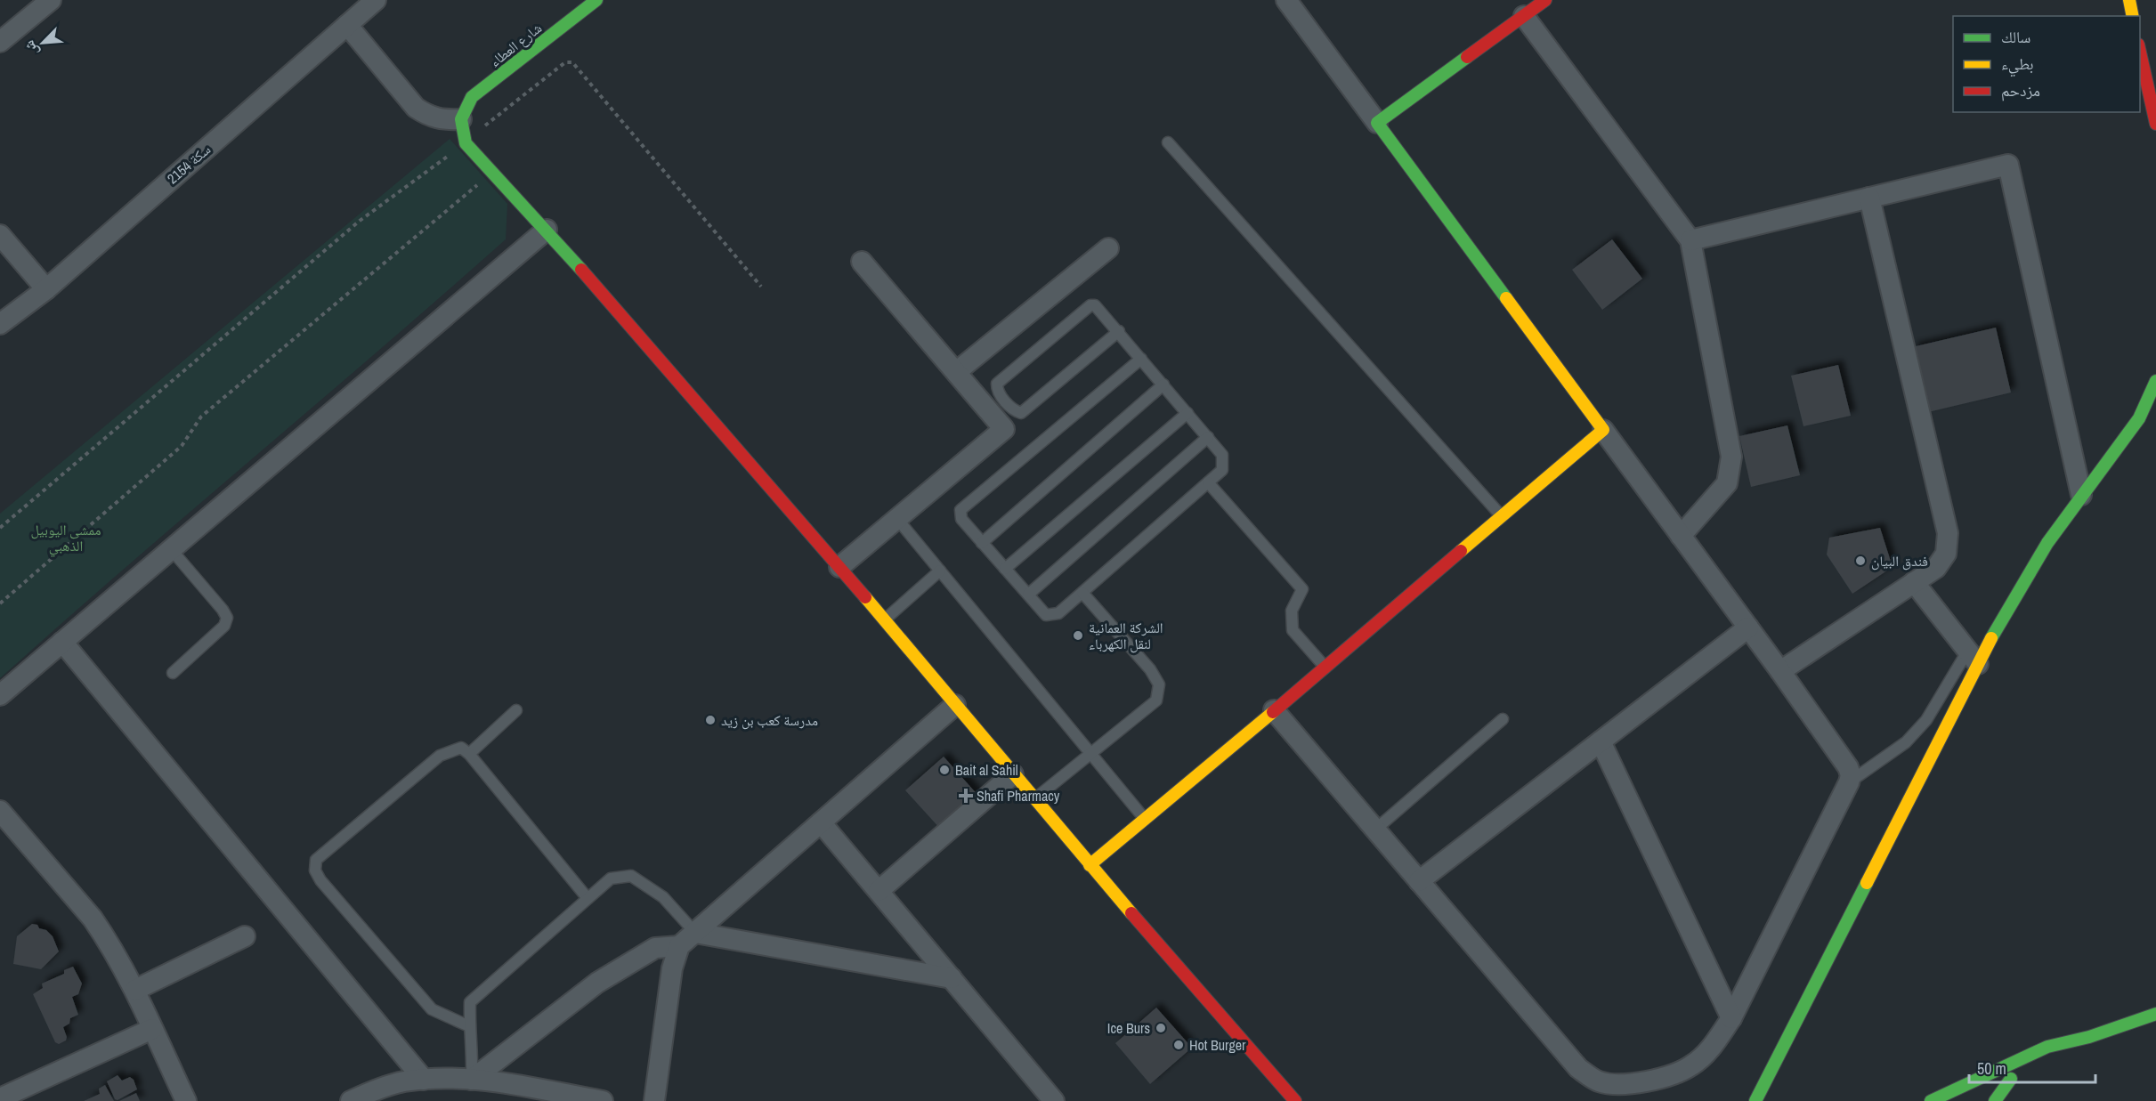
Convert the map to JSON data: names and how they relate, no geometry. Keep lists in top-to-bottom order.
{
  "streets": {
    "main road": ["شارع العطاء"],
    "street": ["سكة 2154"]
  },
  "parks": ["ممشى اليوبيل الذهبي"],
  "places": {
    "other": [
      "فندق البيان",
      "الشرکة العمانیة لنقل الکهرباء",
      "مدرسة كعب بن زيد",
      "Bait al Sahil",
      "Ice Burs",
      "Hot Burger"
    ],
    "health": ["Shafi Pharmacy"]
  },
  "legend": ["سالك", "بطيء", "مزدحم"],
  "scale_bar": "50 m",
  "north": "bottom left"
}
